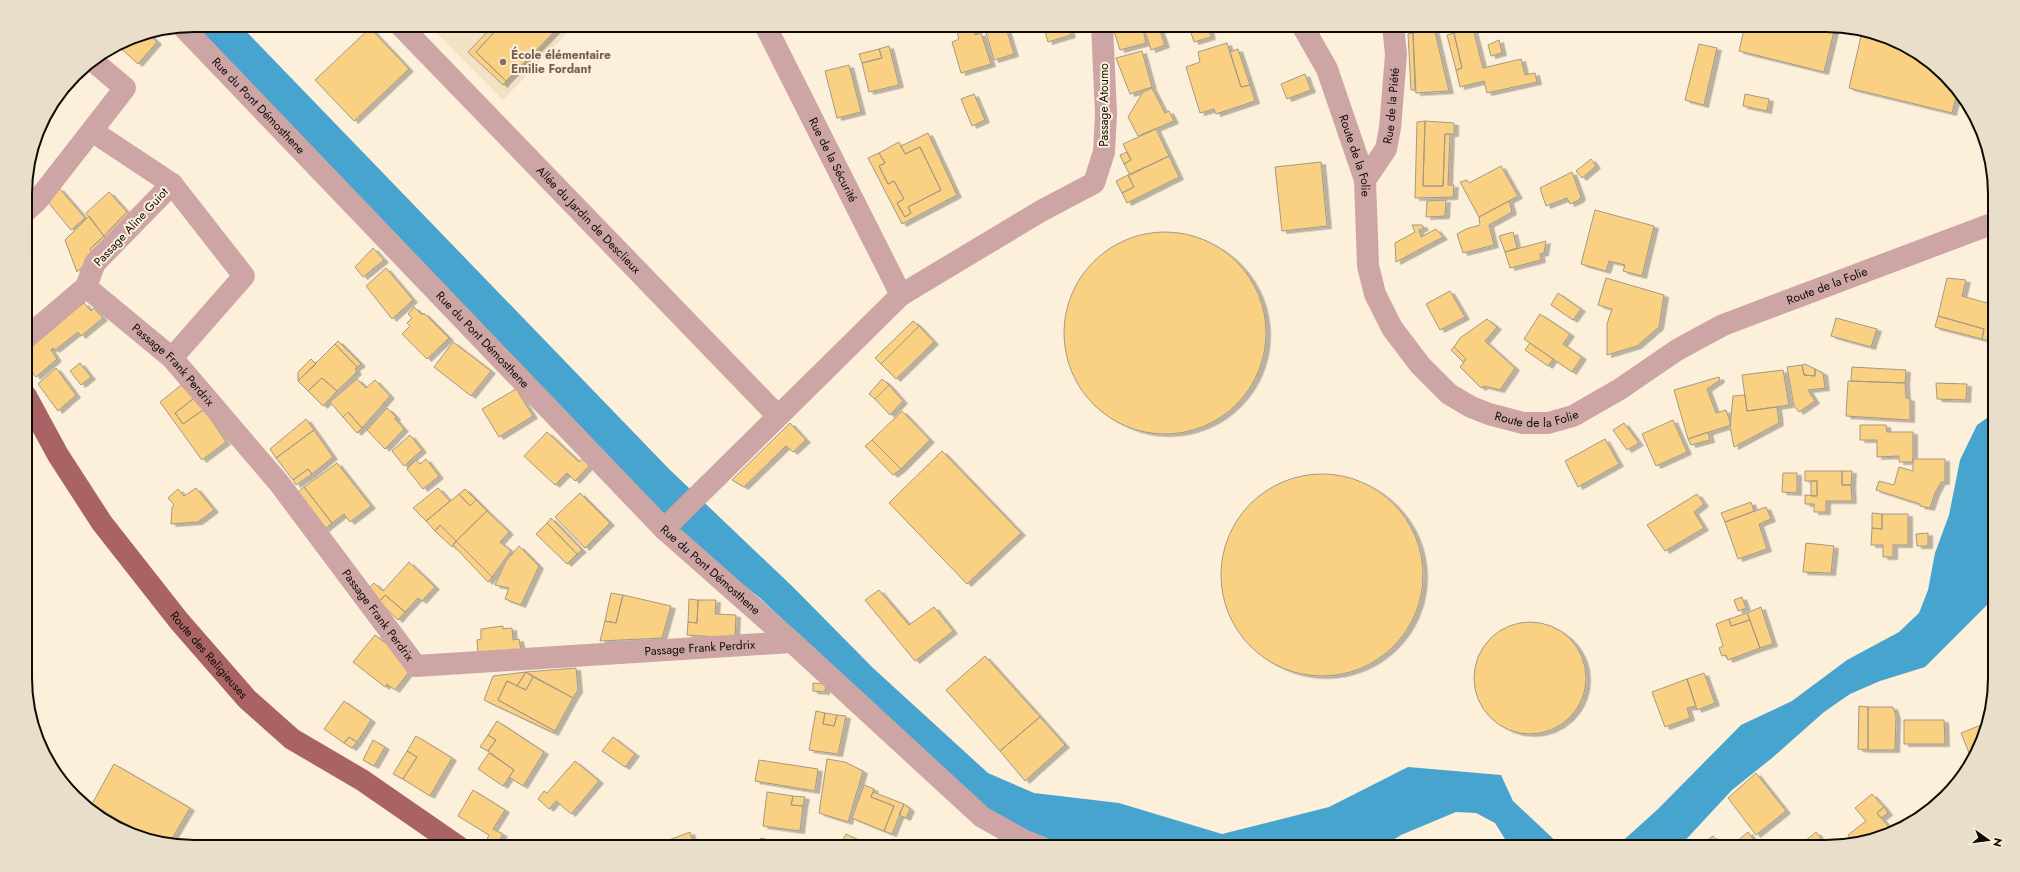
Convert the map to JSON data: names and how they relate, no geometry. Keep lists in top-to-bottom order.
{
  "streets": {
    "main road": ["Route des Religieuses"],
    "street": [
      "Passage Atoumo",
      "Rue du Pont Démosthene",
      "Rue de la Piété",
      "Route de la Folie",
      "Rue de la Sécurité",
      "Allée du Jardin de Desclieux",
      "Passage Aline Guiot",
      "Passage Frank Perdrix"
    ]
  },
  "crossings": [
    ["Passage Atoumo", "Rue de la Sécurité"],
    ["Rue du Pont Démosthene", "Passage Frank Perdrix"],
    ["Rue de la Piété", "Route de la Folie"],
    ["Passage Aline Guiot", "Passage Frank Perdrix"]
  ],
  "places": ["École élémentaire Emilie Fordant"],
  "north": "right"
}
